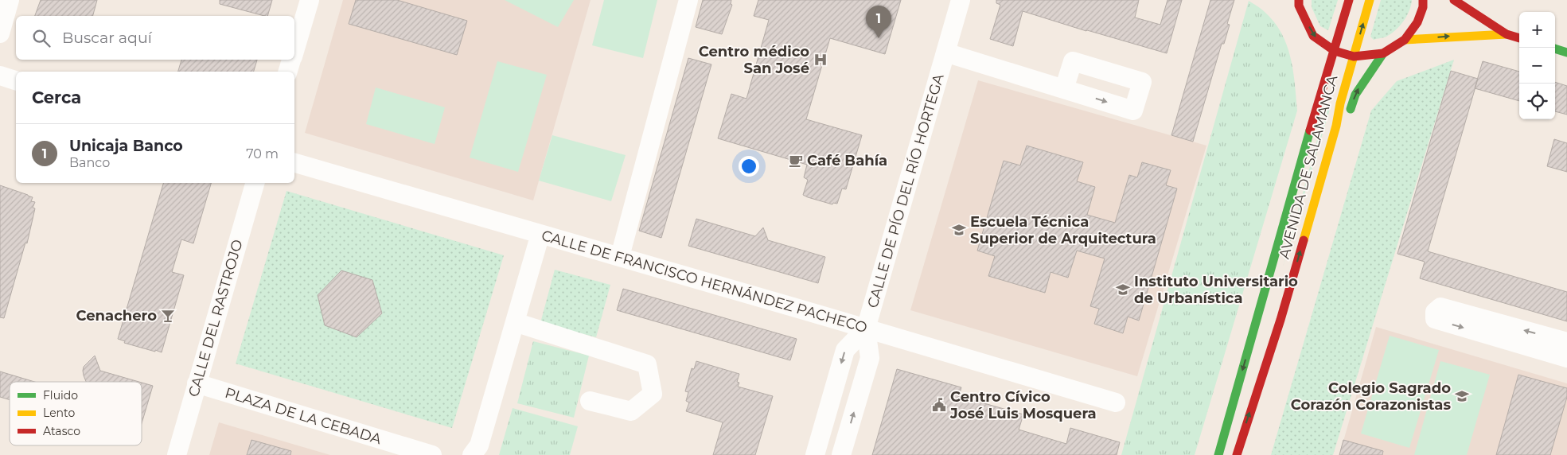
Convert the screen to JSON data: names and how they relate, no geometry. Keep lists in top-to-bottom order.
{
  "streets": {
    "main road": ["AVENIDA DE SALAMANCA"],
    "street": [
      "CALLE DE PÍO DEL RÍO HORTEGA",
      "CALLE DE FRANCISCO HERNÁNDEZ PACHECO",
      "CALLE DEL RASTROJO",
      "PLAZA DE LA CEBADA"
    ]
  },
  "crossings": [
    ["CALLE DE PÍO DEL RÍO HORTEGA", "CALLE DE FRANCISCO HERNÁNDEZ PACHECO"],
    ["CALLE DEL RASTROJO", "PLAZA DE LA CEBADA"]
  ],
  "places": {
    "hospital": ["Centro médico San José"],
    "cafe": ["Café Bahía"],
    "school or university": ["Escuela Técnica Superior de Arquitectura", "Instituto Universitario de Urbanística", "Colegio Sagrado Corazón Corazonistas"],
    "bar": ["Cenachero"],
    "public building": ["Centro Cívico José Luis Mosquera"]
  },
  "legend": ["Fluido", "Lento", "Atasco"],
  "page": {
    "pins": "1",
    "map_buttons": ["+", "−"],
    "search": "Buscar aquí",
    "heading": "Cerca",
    "list": [
      {
        "mark": "1",
        "name": "Unicaja Banco",
        "note": "Banco",
        "value": "70 m"
      }
    ]
  }
}
